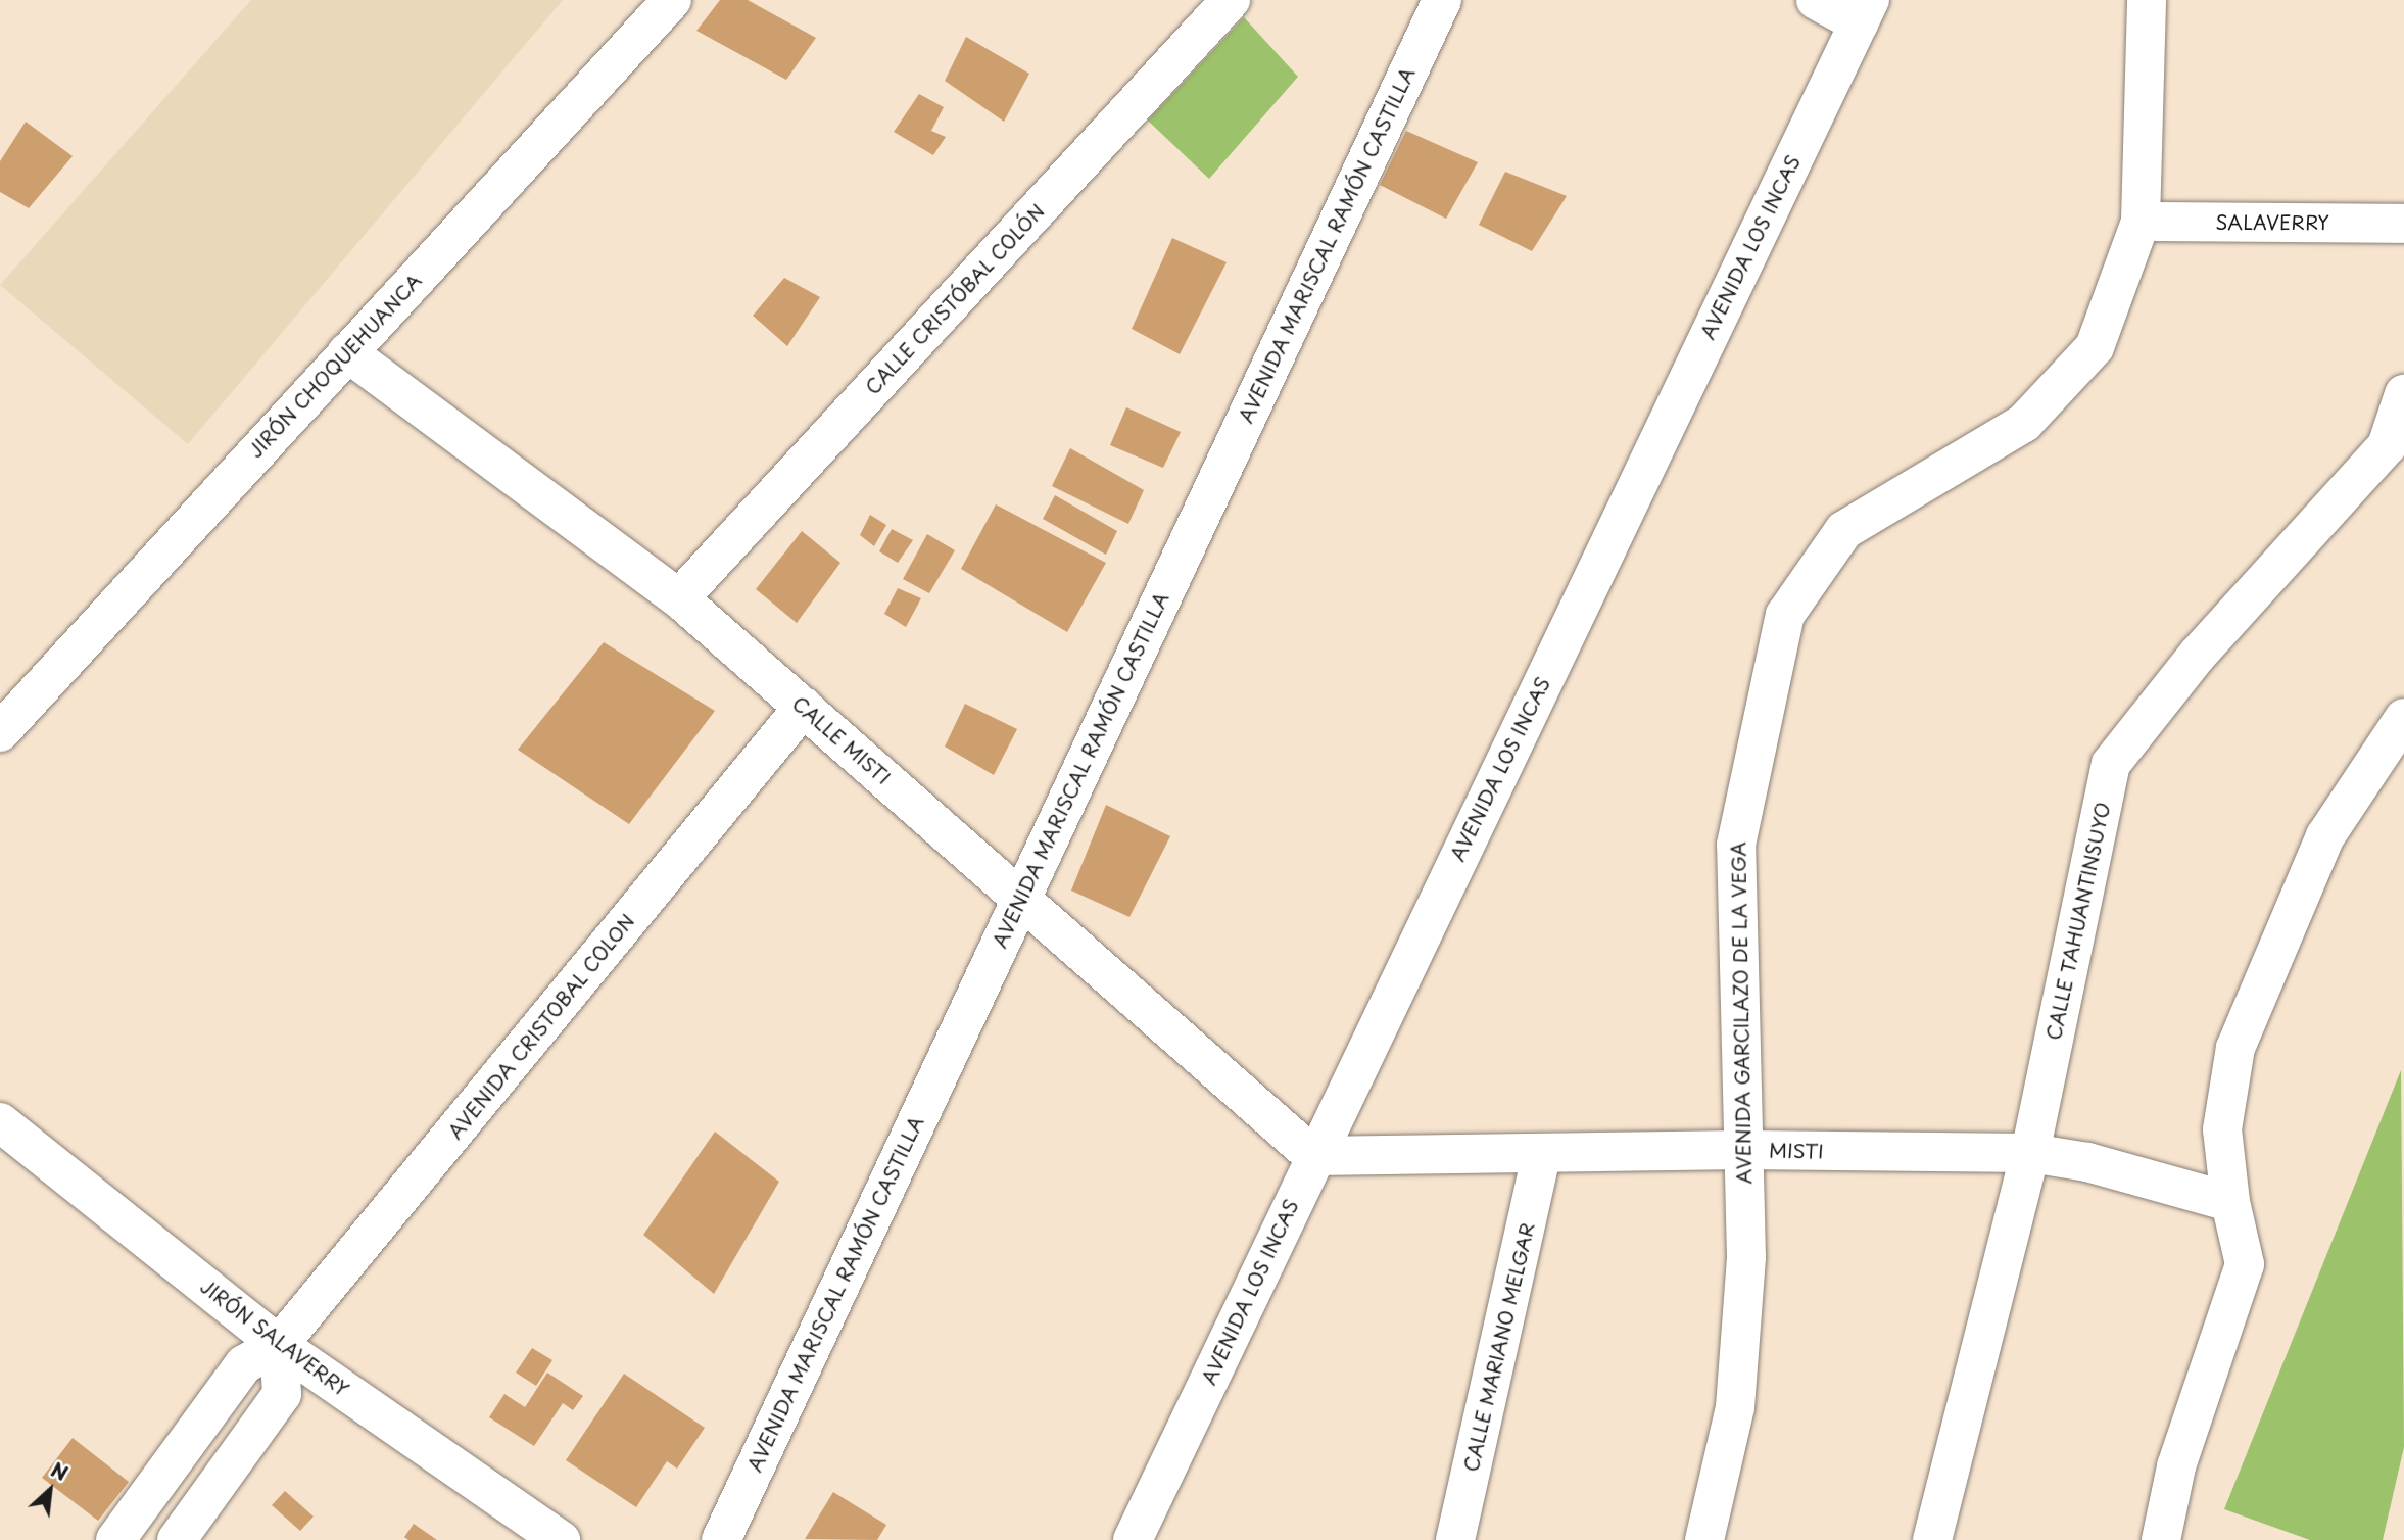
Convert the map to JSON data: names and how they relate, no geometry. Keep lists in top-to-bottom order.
{
  "streets": {
    "street": [
      "SALAVERRY",
      "AVENIDA MARISCAL RAMÓN CASTILLA",
      "AVENIDA LOS INCAS",
      "CALLE CRISTÓBAL COLÓN",
      "JIRÓN CHOQUEHUANCA",
      "CALLE MISTI",
      "CALLE TAHUANTINSUYO",
      "AVENIDA GARCILAZO DE LA VEGA",
      "AVENIDA CRISTOBAL COLON",
      "MISTI",
      "JIRÓN SALAVERRY",
      "CALLE MARIANO MELGAR"
    ]
  },
  "crossings": [
    ["SALAVERRY", "AVENIDA GARCILAZO DE LA VEGA"],
    ["AVENIDA MARISCAL RAMÓN CASTILLA", "CALLE MISTI"],
    ["AVENIDA LOS INCAS", "CALLE MISTI"],
    ["AVENIDA LOS INCAS", "MISTI"],
    ["CALLE CRISTÓBAL COLÓN", "CALLE MISTI"],
    ["JIRÓN CHOQUEHUANCA", "CALLE MISTI"],
    ["CALLE MISTI", "AVENIDA CRISTOBAL COLON"],
    ["CALLE MISTI", "MISTI"],
    ["CALLE TAHUANTINSUYO", "MISTI"],
    ["AVENIDA GARCILAZO DE LA VEGA", "MISTI"],
    ["AVENIDA CRISTOBAL COLON", "JIRÓN SALAVERRY"],
    ["MISTI", "CALLE MARIANO MELGAR"]
  ],
  "north": "top right"
}
